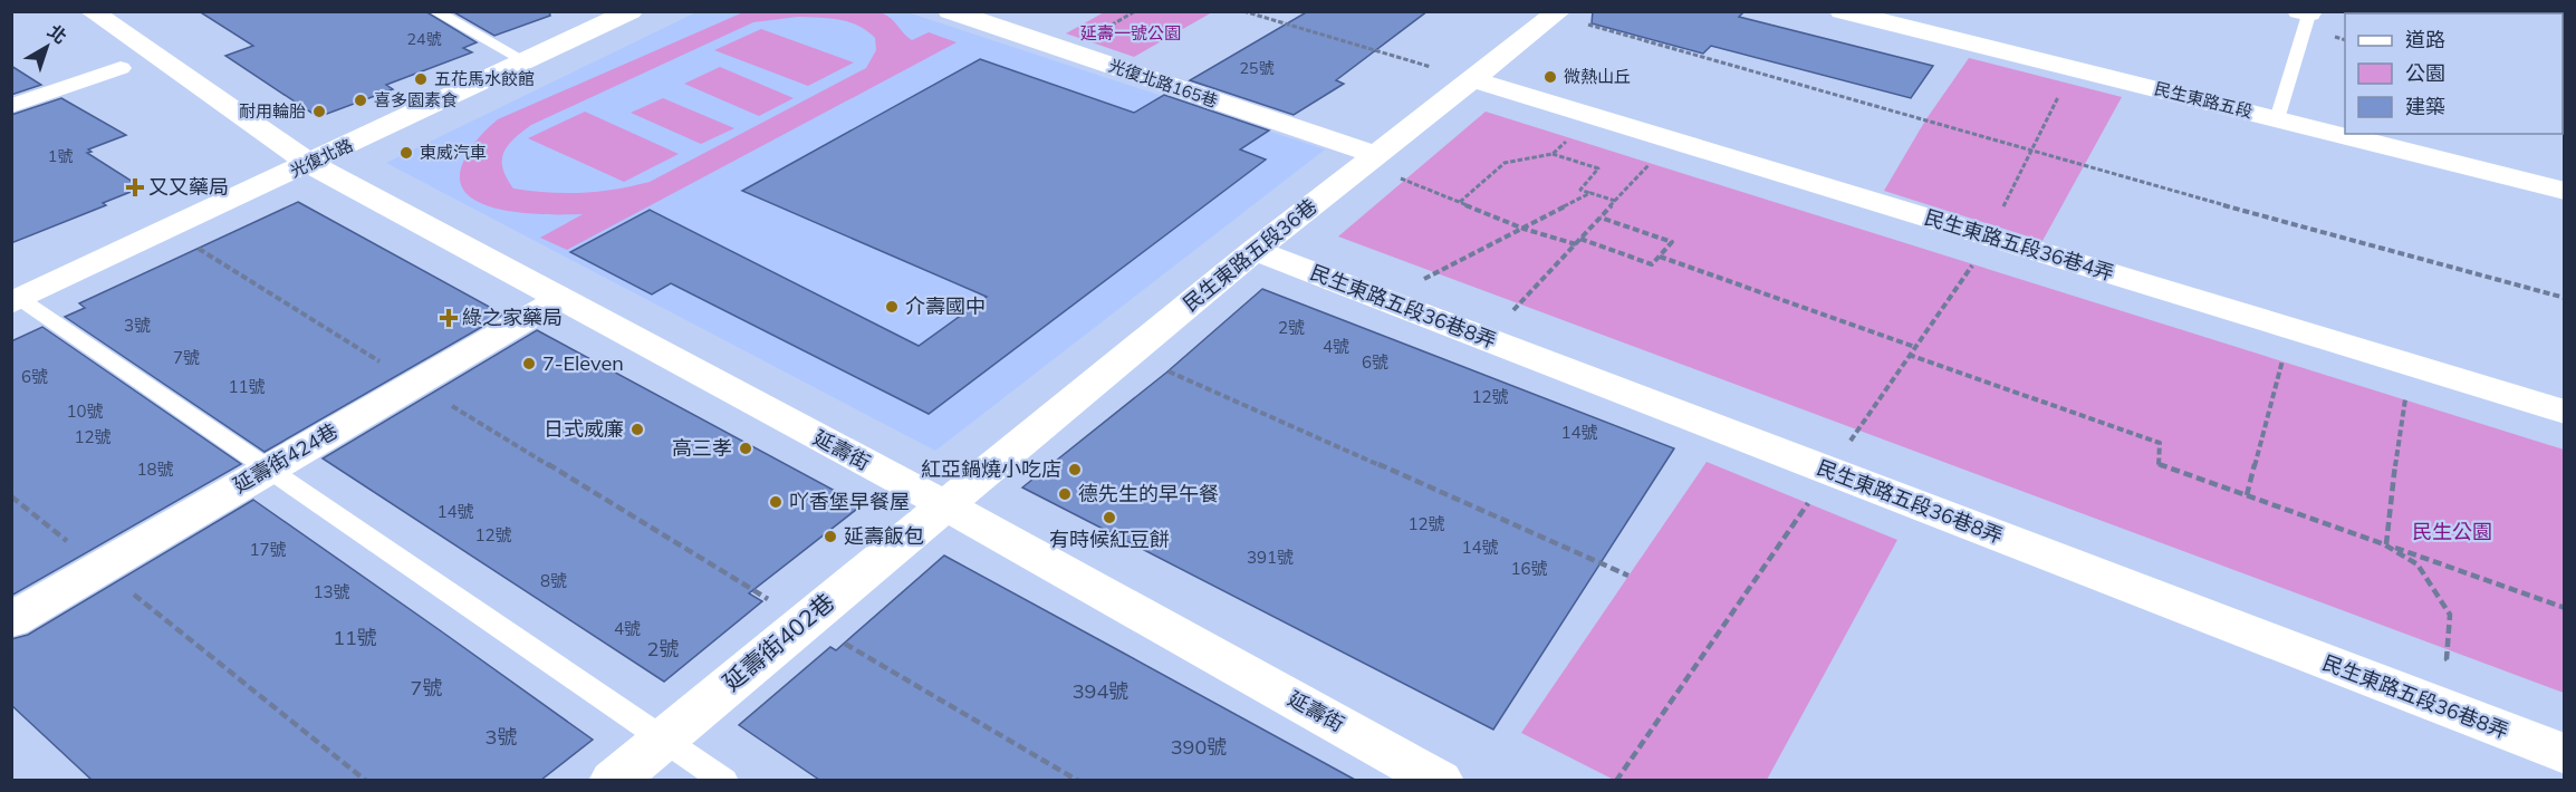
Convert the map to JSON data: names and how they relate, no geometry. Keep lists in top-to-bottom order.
{
  "streets": {
    "street": [
      "光復北路165巷",
      "民生東路五段",
      "光復北路",
      "民生東路五段36巷4弄",
      "民生東路五段36巷",
      "民生東路五段36巷8弄",
      "延壽街",
      "延壽街424巷",
      "延壽街402巷"
    ]
  },
  "crossings": [
    ["光復北路165巷", "民生東路五段36巷"],
    ["光復北路", "延壽街"],
    ["民生東路五段36巷4弄", "民生東路五段36巷"],
    ["民生東路五段36巷", "民生東路五段36巷8弄"],
    ["民生東路五段36巷", "延壽街"],
    ["民生東路五段36巷", "延壽街402巷"],
    ["延壽街", "延壽街424巷"],
    ["延壽街", "延壽街402巷"]
  ],
  "parks": ["延壽一號公園", "民生公園"],
  "places": {
    "other": [
      "微熱山丘",
      "五花馬水餃館",
      "喜多園素食",
      "耐用輪胎",
      "東威汽車",
      "介壽國中",
      "7-Eleven",
      "日式威廉",
      "高三孝",
      "紅亞鍋燒小吃店",
      "德先生的早午餐",
      "吖香堡早餐屋",
      "有時候紅豆餅",
      "延壽飯包"
    ],
    "health": ["又又藥局", "綠之家藥局"]
  },
  "house_numbers": [
    "24號",
    "25號",
    "1號",
    "3號",
    "2號",
    "4號",
    "7號",
    "6號",
    "6號",
    "11號",
    "12號",
    "10號",
    "14號",
    "12號",
    "18號",
    "14號",
    "12號",
    "12號",
    "14號",
    "17號",
    "391號",
    "16號",
    "8號",
    "13號",
    "4號",
    "11號",
    "2號",
    "7號",
    "394號",
    "3號",
    "390號"
  ],
  "legend": ["道路", "公園", "建築"],
  "north": "top right"
}
